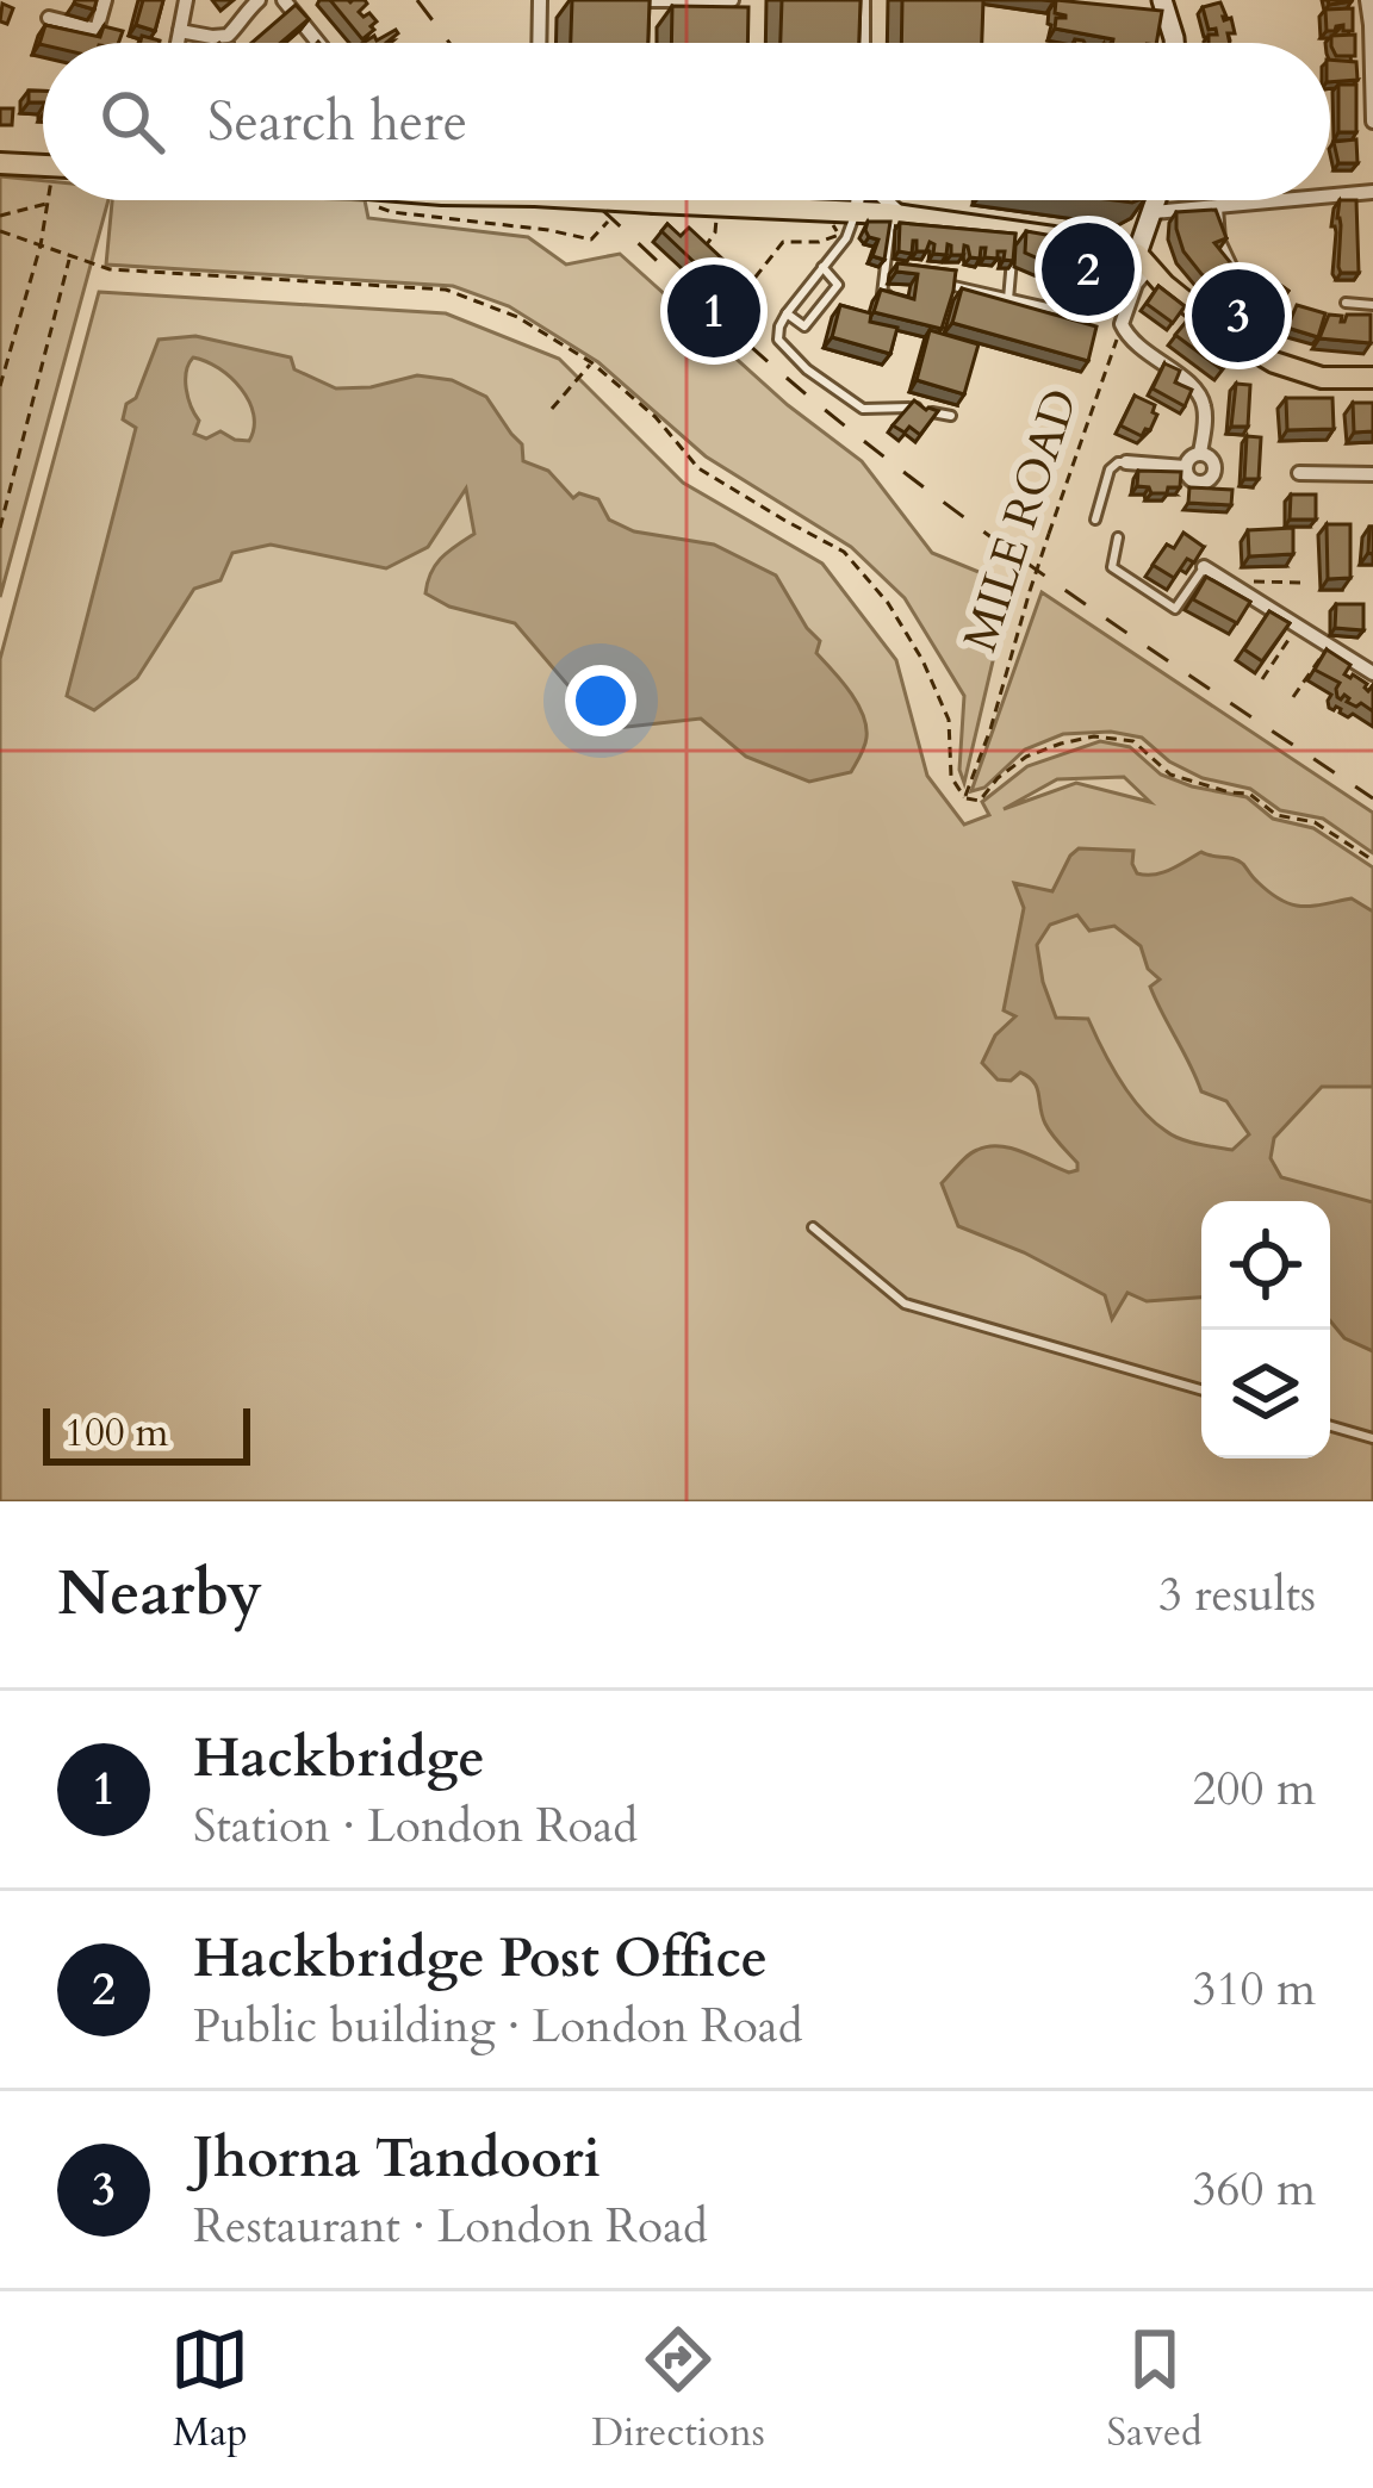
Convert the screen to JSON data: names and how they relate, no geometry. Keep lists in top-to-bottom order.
{
  "streets": {
    "path": ["MILE ROAD"]
  },
  "scale_bar": "100 m",
  "page": {
    "search": "Search here",
    "pins": ["2", "1", "3"],
    "scale": "100 m",
    "heading": ["Nearby", "3 results"],
    "list": [
      {
        "mark": "1",
        "name": "Hackbridge",
        "note": "Station · London Road",
        "value": "200 m"
      },
      {
        "mark": "2",
        "name": "Hackbridge Post Office",
        "note": "Public building · London Road",
        "value": "310 m"
      },
      {
        "mark": "3",
        "name": "Jhorna Tandoori",
        "note": "Restaurant · London Road",
        "value": "360 m"
      }
    ],
    "nav": ["Map", "Directions", "Saved"]
  }
}
